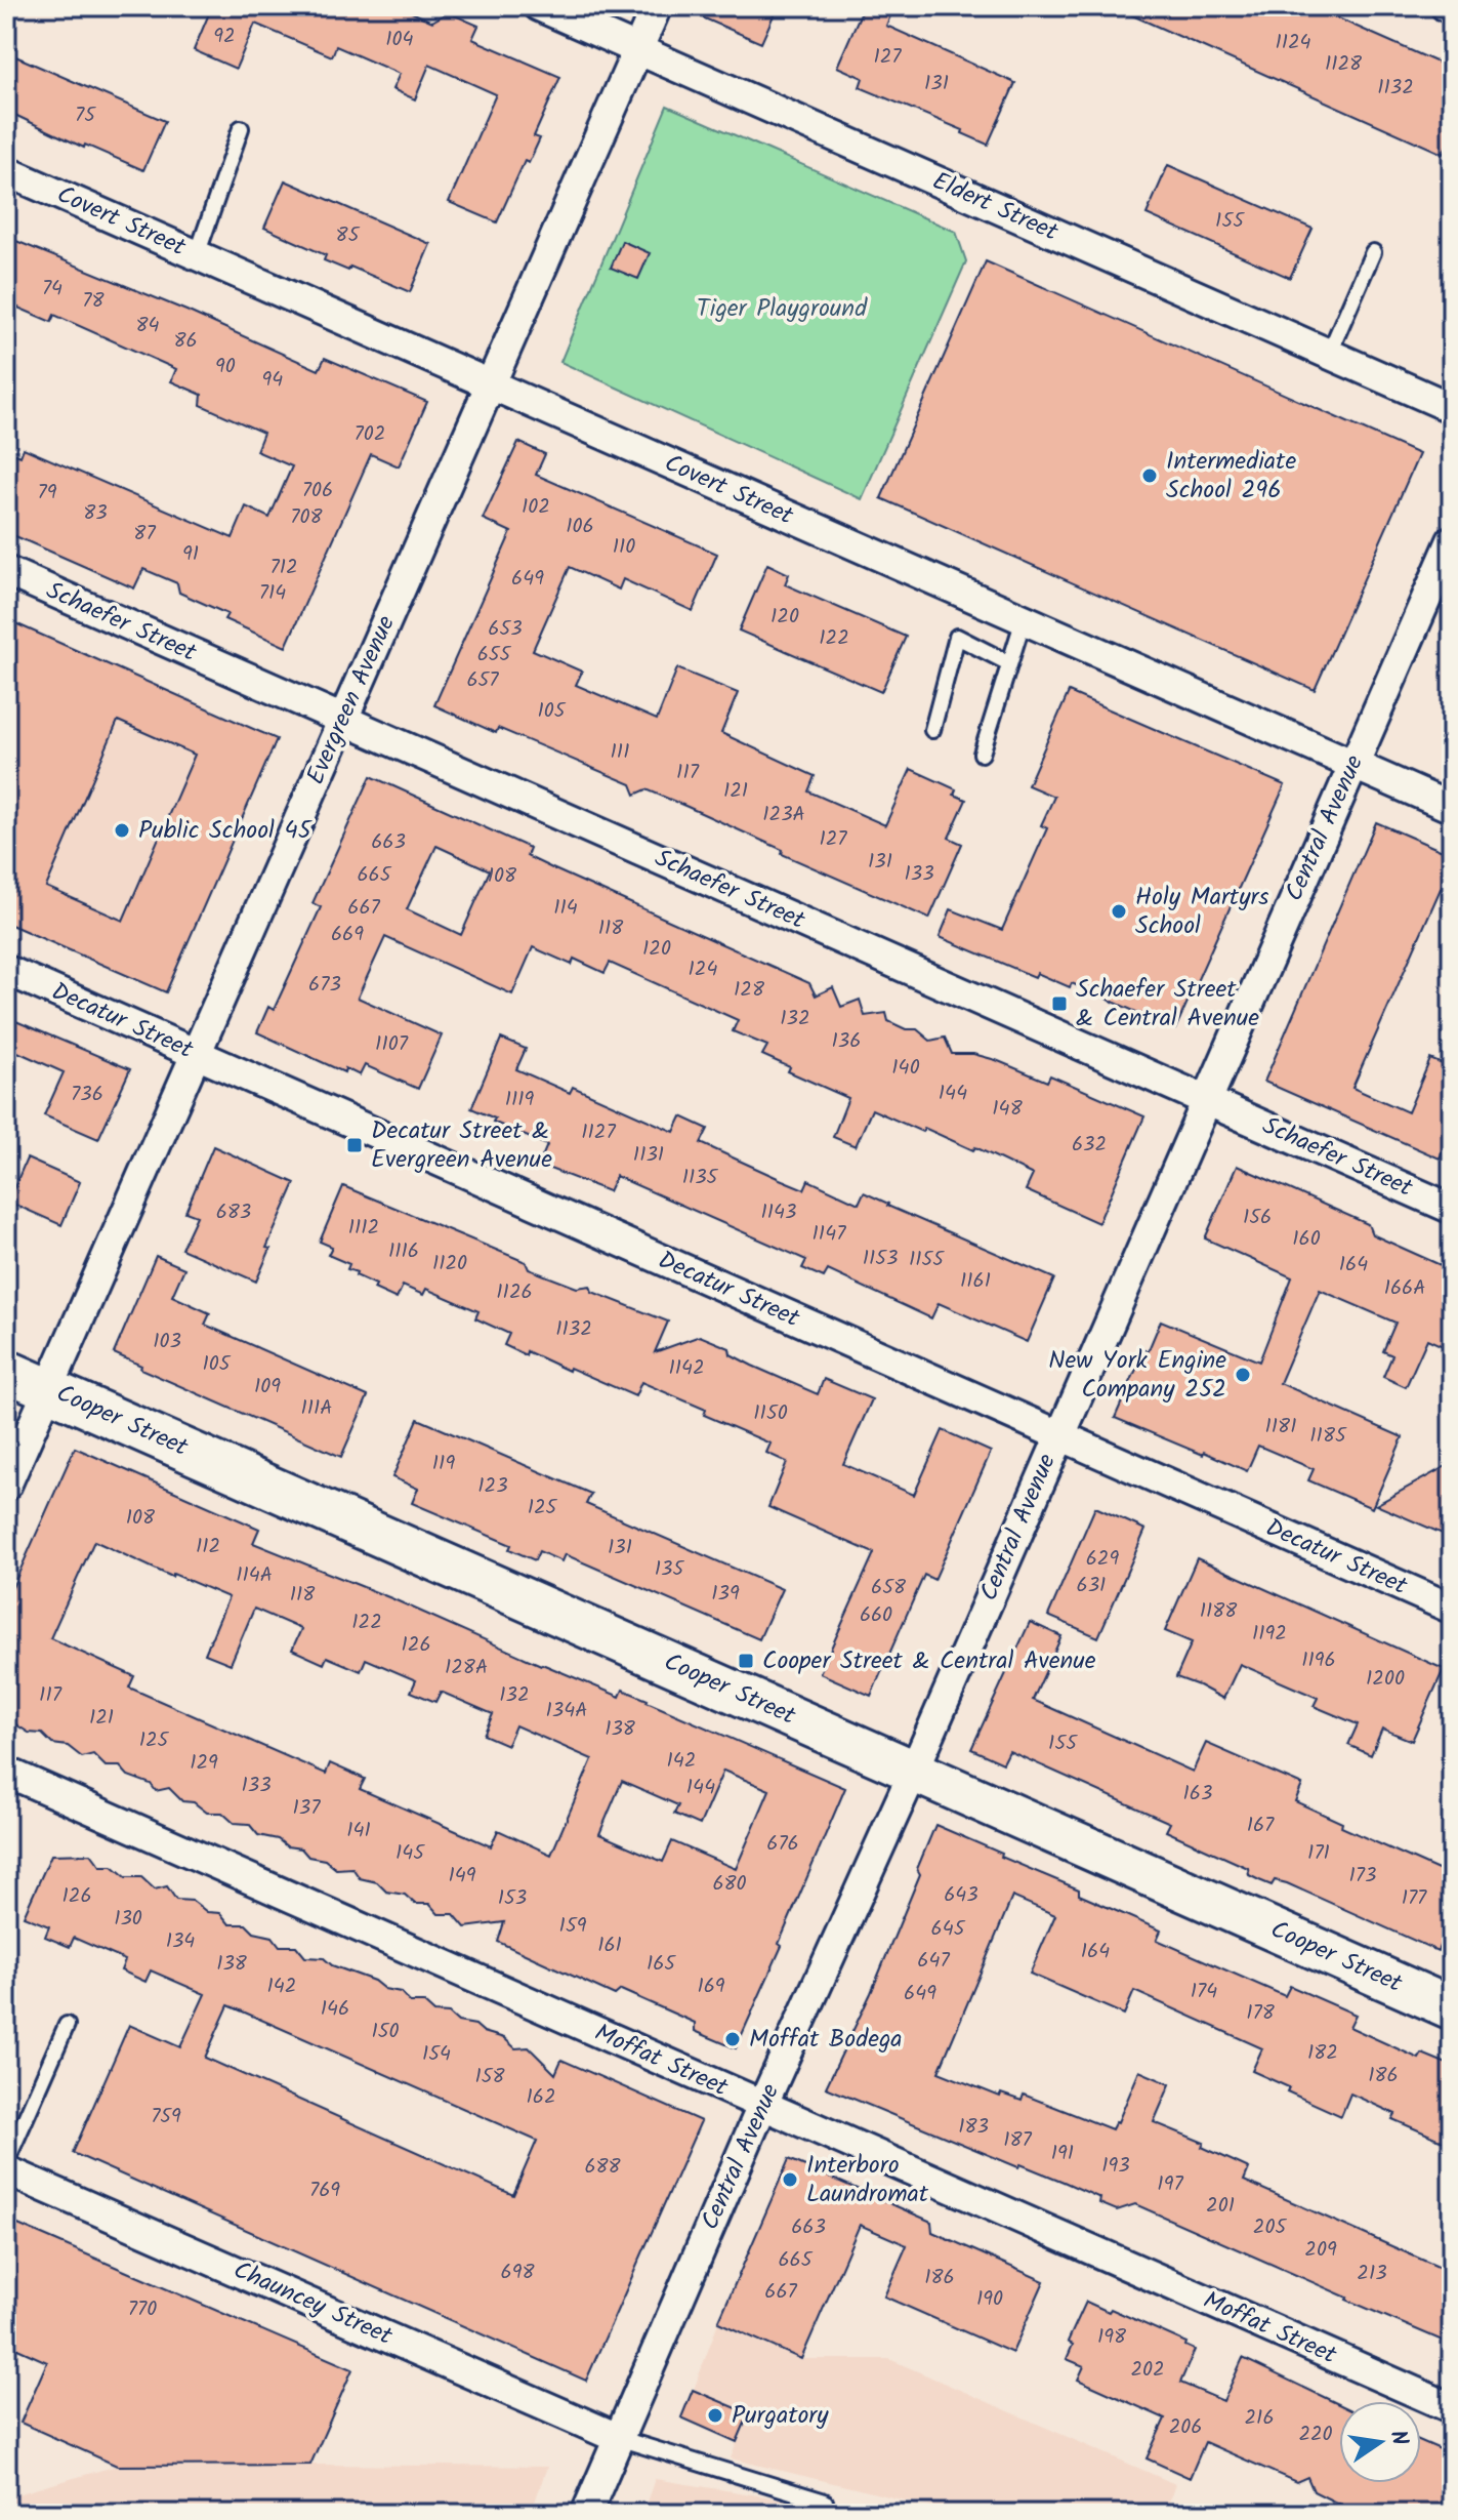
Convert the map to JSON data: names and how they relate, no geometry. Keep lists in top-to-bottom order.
{
  "streets": {
    "main road": ["Cooper Street"],
    "street": [
      "Eldert Street",
      "Covert Street",
      "Schaefer Street",
      "Evergreen Avenue",
      "Central Avenue",
      "Decatur Street",
      "Moffat Street",
      "Chauncey Street"
    ]
  },
  "crossings": [
    ["Eldert Street", "Evergreen Avenue"],
    ["Covert Street", "Evergreen Avenue"],
    ["Covert Street", "Central Avenue"],
    ["Schaefer Street", "Evergreen Avenue"],
    ["Schaefer Street", "Central Avenue"],
    ["Evergreen Avenue", "Decatur Street"],
    ["Evergreen Avenue", "Cooper Street"],
    ["Central Avenue", "Decatur Street"],
    ["Central Avenue", "Cooper Street"],
    ["Central Avenue", "Moffat Street"],
    ["Central Avenue", "Chauncey Street"]
  ],
  "parks": ["Tiger Playground"],
  "places": {
    "other": [
      "Intermediate School 296",
      "Public School 45",
      "Holy Martyrs School",
      "New York Engine Company 252",
      "Moffat Bodega",
      "Interboro Laundromat",
      "Purgatory"
    ],
    "transit": ["Schaefer Street & Central Avenue", "Decatur Street & Evergreen Avenue", "Cooper Street & Central Avenue"]
  },
  "house_numbers": [
    "92",
    "104",
    "1124",
    "127",
    "1128",
    "131",
    "1132",
    "75",
    "155",
    "85",
    "74",
    "78",
    "84",
    "86",
    "90",
    "94",
    "702",
    "706",
    "79",
    "102",
    "83",
    "708",
    "106",
    "87",
    "110",
    "91",
    "712",
    "649",
    "714",
    "120",
    "653",
    "122",
    "655",
    "657",
    "105",
    "111",
    "117",
    "121",
    "123A",
    "127",
    "663",
    "131",
    "133",
    "665",
    "108",
    "667",
    "114",
    "118",
    "669",
    "120",
    "124",
    "673",
    "128",
    "132",
    "136",
    "1107",
    "140",
    "144",
    "736",
    "1119",
    "148",
    "1127",
    "632",
    "1131",
    "1135",
    "683",
    "1143",
    "156",
    "1112",
    "1147",
    "160",
    "1116",
    "1153",
    "1155",
    "1120",
    "164",
    "1161",
    "166A",
    "1126",
    "1132",
    "103",
    "105",
    "1142",
    "109",
    "111A",
    "1150",
    "1181",
    "1185",
    "119",
    "123",
    "125",
    "108",
    "112",
    "131",
    "629",
    "135",
    "114A",
    "631",
    "658",
    "139",
    "118",
    "1188",
    "660",
    "122",
    "1192",
    "126",
    "1196",
    "128A",
    "1200",
    "117",
    "132",
    "134A",
    "121",
    "138",
    "125",
    "155",
    "142",
    "129",
    "133",
    "144",
    "163",
    "137",
    "167",
    "141",
    "676",
    "145",
    "171",
    "149",
    "173",
    "680",
    "643",
    "126",
    "153",
    "177",
    "130",
    "159",
    "645",
    "134",
    "161",
    "164",
    "647",
    "138",
    "165",
    "142",
    "169",
    "174",
    "649",
    "146",
    "178",
    "150",
    "182",
    "154",
    "186",
    "158",
    "162",
    "759",
    "183",
    "187",
    "191",
    "193",
    "688",
    "197",
    "769",
    "201",
    "663",
    "205",
    "209",
    "665",
    "698",
    "213",
    "186",
    "667",
    "190",
    "770",
    "198",
    "202",
    "216",
    "206",
    "220"
  ],
  "north": "right"
}
